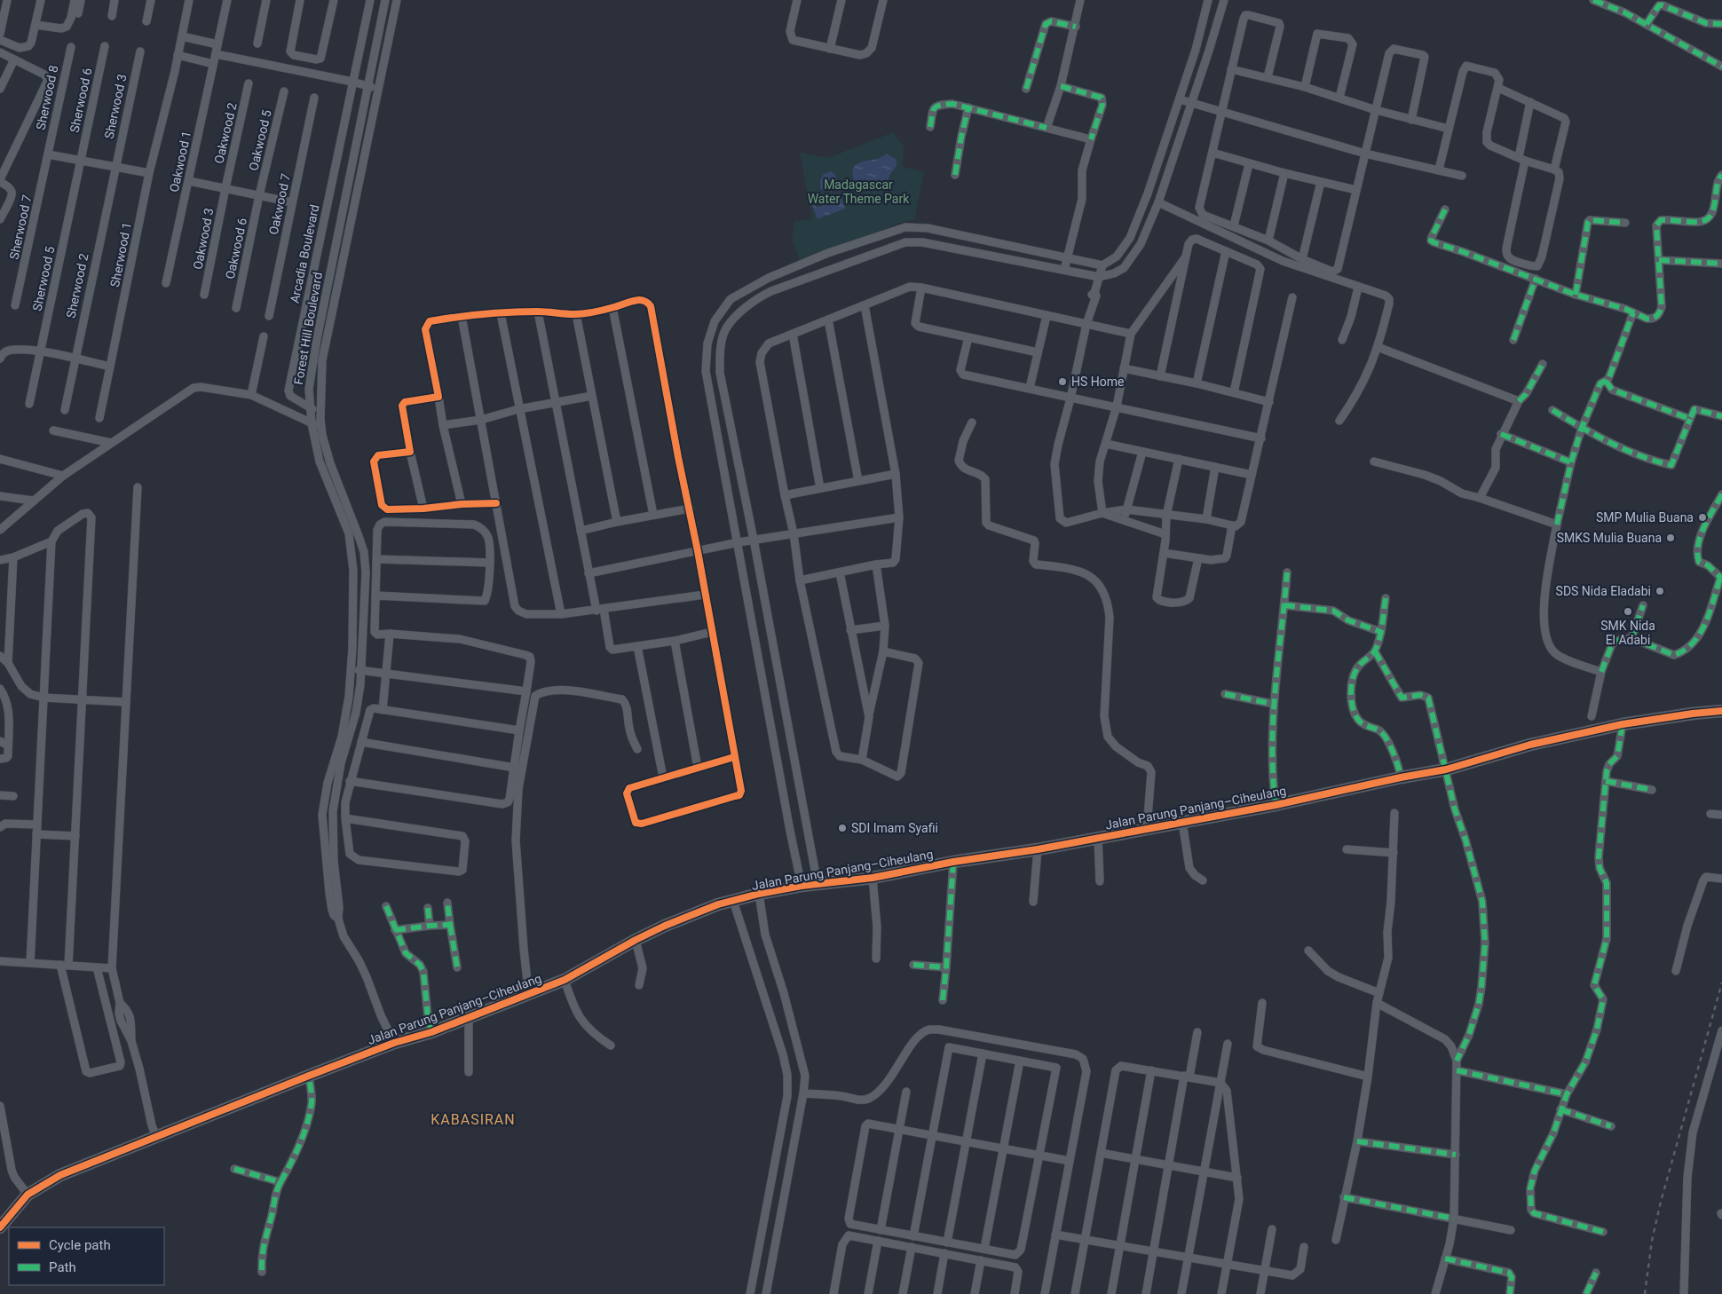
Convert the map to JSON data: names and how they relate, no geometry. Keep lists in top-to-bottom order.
{
  "streets": {
    "street": [
      "Sherwood 8",
      "Sherwood 6",
      "Sherwood 3",
      "Oakwood 2",
      "Oakwood 5",
      "Oakwood 1",
      "Oakwood 7",
      "Sherwood 7",
      "Oakwood 3",
      "Oakwood 6",
      "Arcadia Boulevard",
      "Sherwood 1",
      "Sherwood 5",
      "Sherwood 2",
      "Forest Hill Boulevard",
      "Jalan Parung Panjang–Ciheulang"
    ]
  },
  "crossings": [
    ["Sherwood 8", "Sherwood 7"],
    ["Sherwood 6", "Sherwood 5"],
    ["Sherwood 3", "Sherwood 2"],
    ["Oakwood 2", "Oakwood 3"],
    ["Oakwood 5", "Oakwood 6"],
    ["Arcadia Boulevard", "Forest Hill Boulevard"]
  ],
  "districts": ["KABASIRAN"],
  "parks": ["Madagascar Water Theme Park"],
  "places": [
    "HS Home",
    "SMP Mulia Buana",
    "SMKS Mulia Buana",
    "SDS Nida Eladabi",
    "SMK Nida El Adabi",
    "SDI Imam Syafii"
  ],
  "legend": ["Cycle path", "Path"]
}
